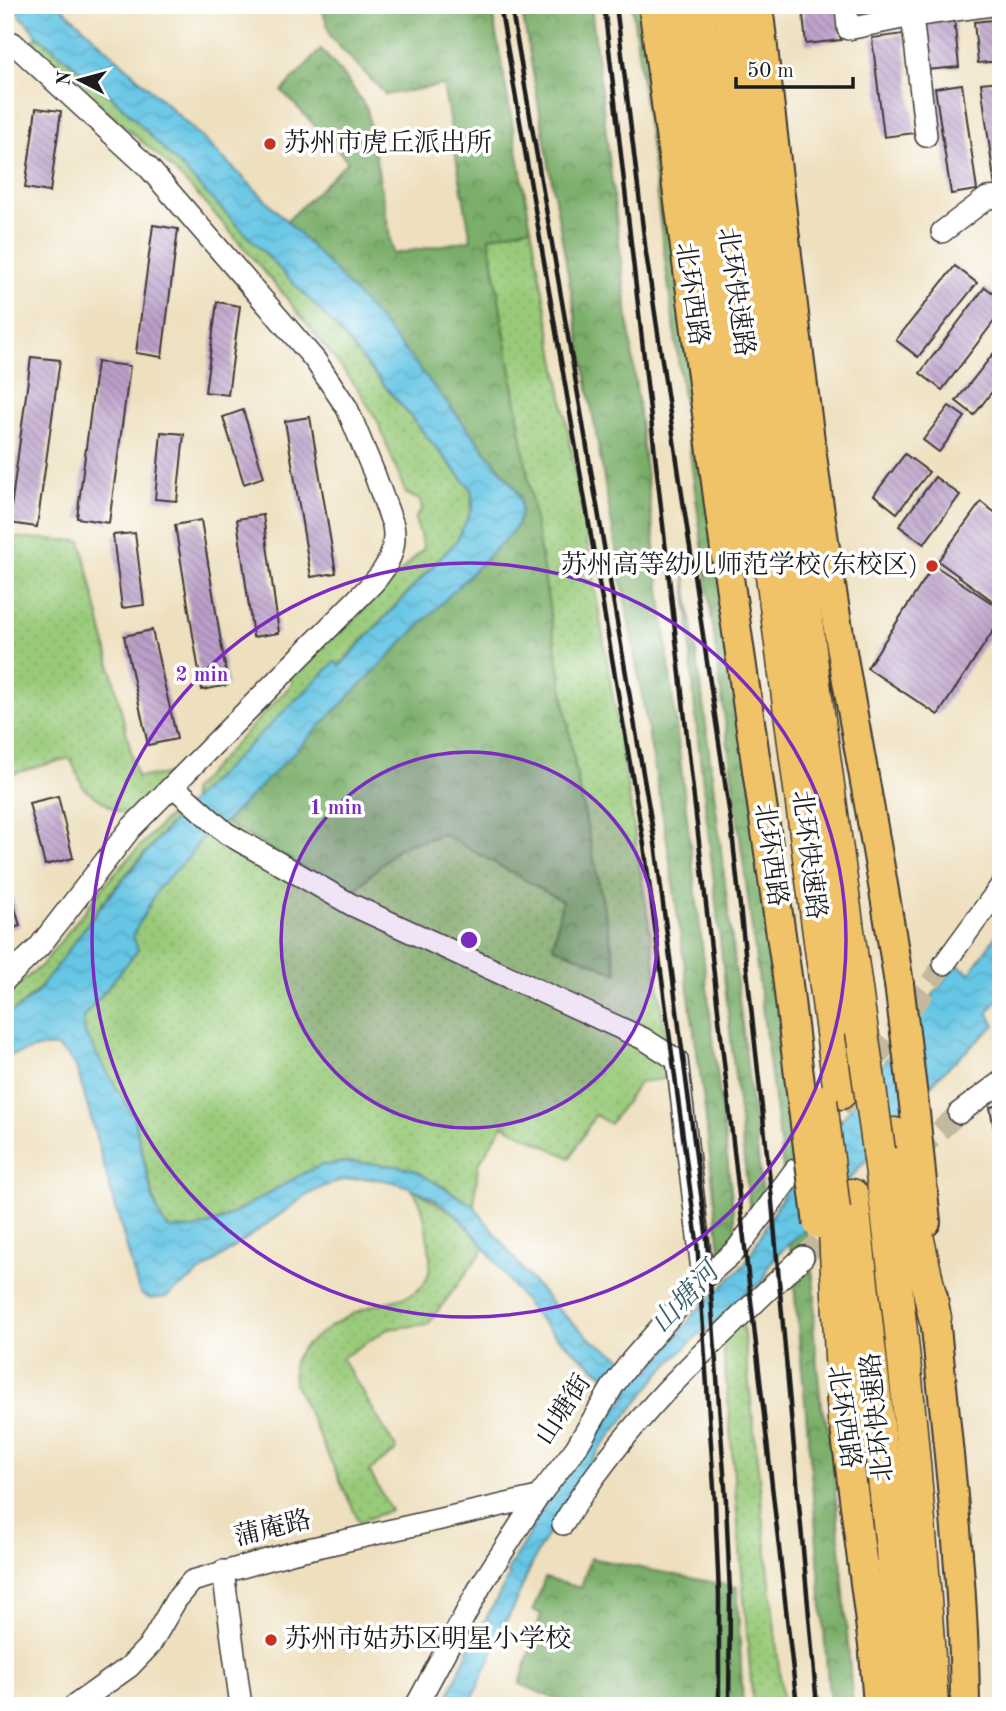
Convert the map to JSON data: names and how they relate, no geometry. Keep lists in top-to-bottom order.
{
  "streets": {
    "highway": ["北环快速路"],
    "main road": ["北环西路"],
    "street": ["山塘街", "蒲庵路"]
  },
  "crossings": [
    ["北环快速路", "北环西路"],
    ["山塘街", "蒲庵路"]
  ],
  "water": ["山塘河"],
  "places": ["苏州市虎丘派出所", "苏州高等幼儿师范学校(东校区)", "苏州市姑苏区明星小学校"],
  "scale_bar": "50 m",
  "north": "left",
  "rings": ["2 min", "1 min"]
}
